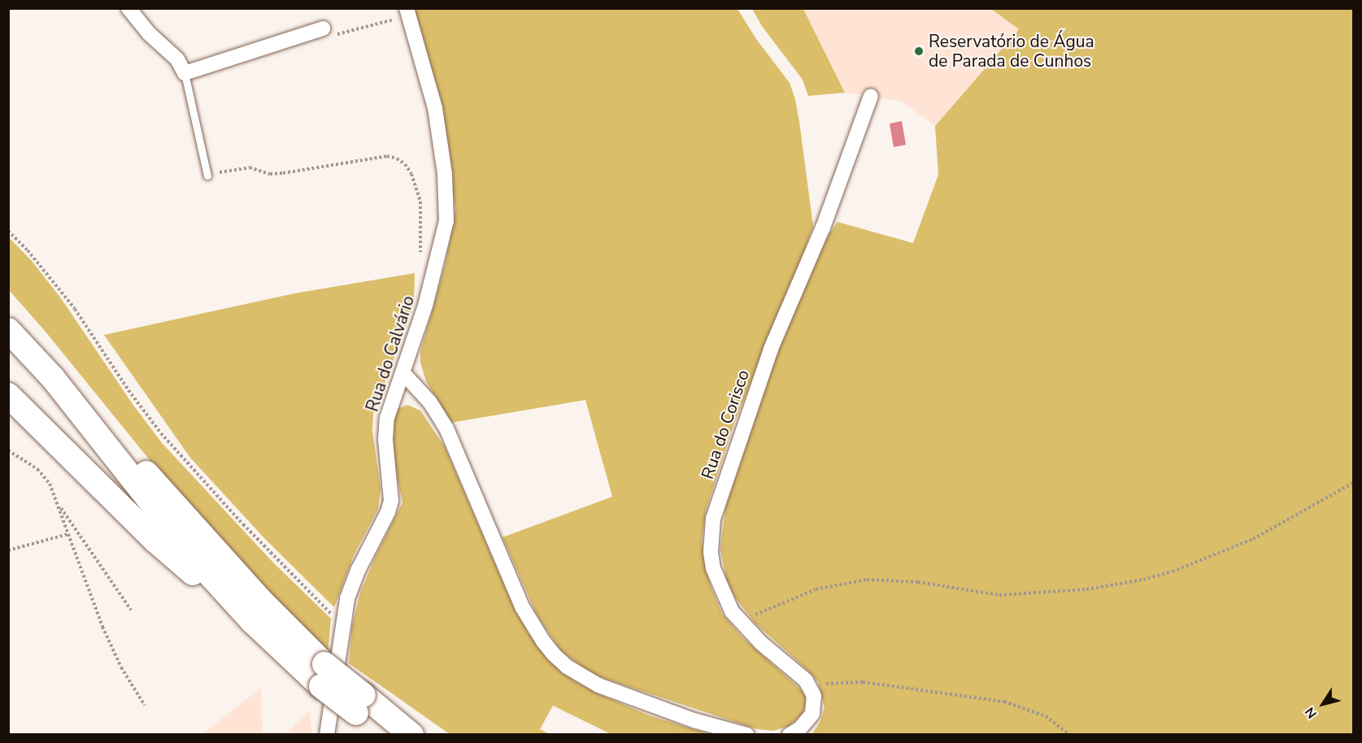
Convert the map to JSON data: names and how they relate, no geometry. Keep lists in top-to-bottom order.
{
  "streets": {
    "street": ["Rua do Calvário", "Rua do Corisco"]
  },
  "places": ["Reservatório de Água de Parada de Cunhos"],
  "north": "bottom left"
}
